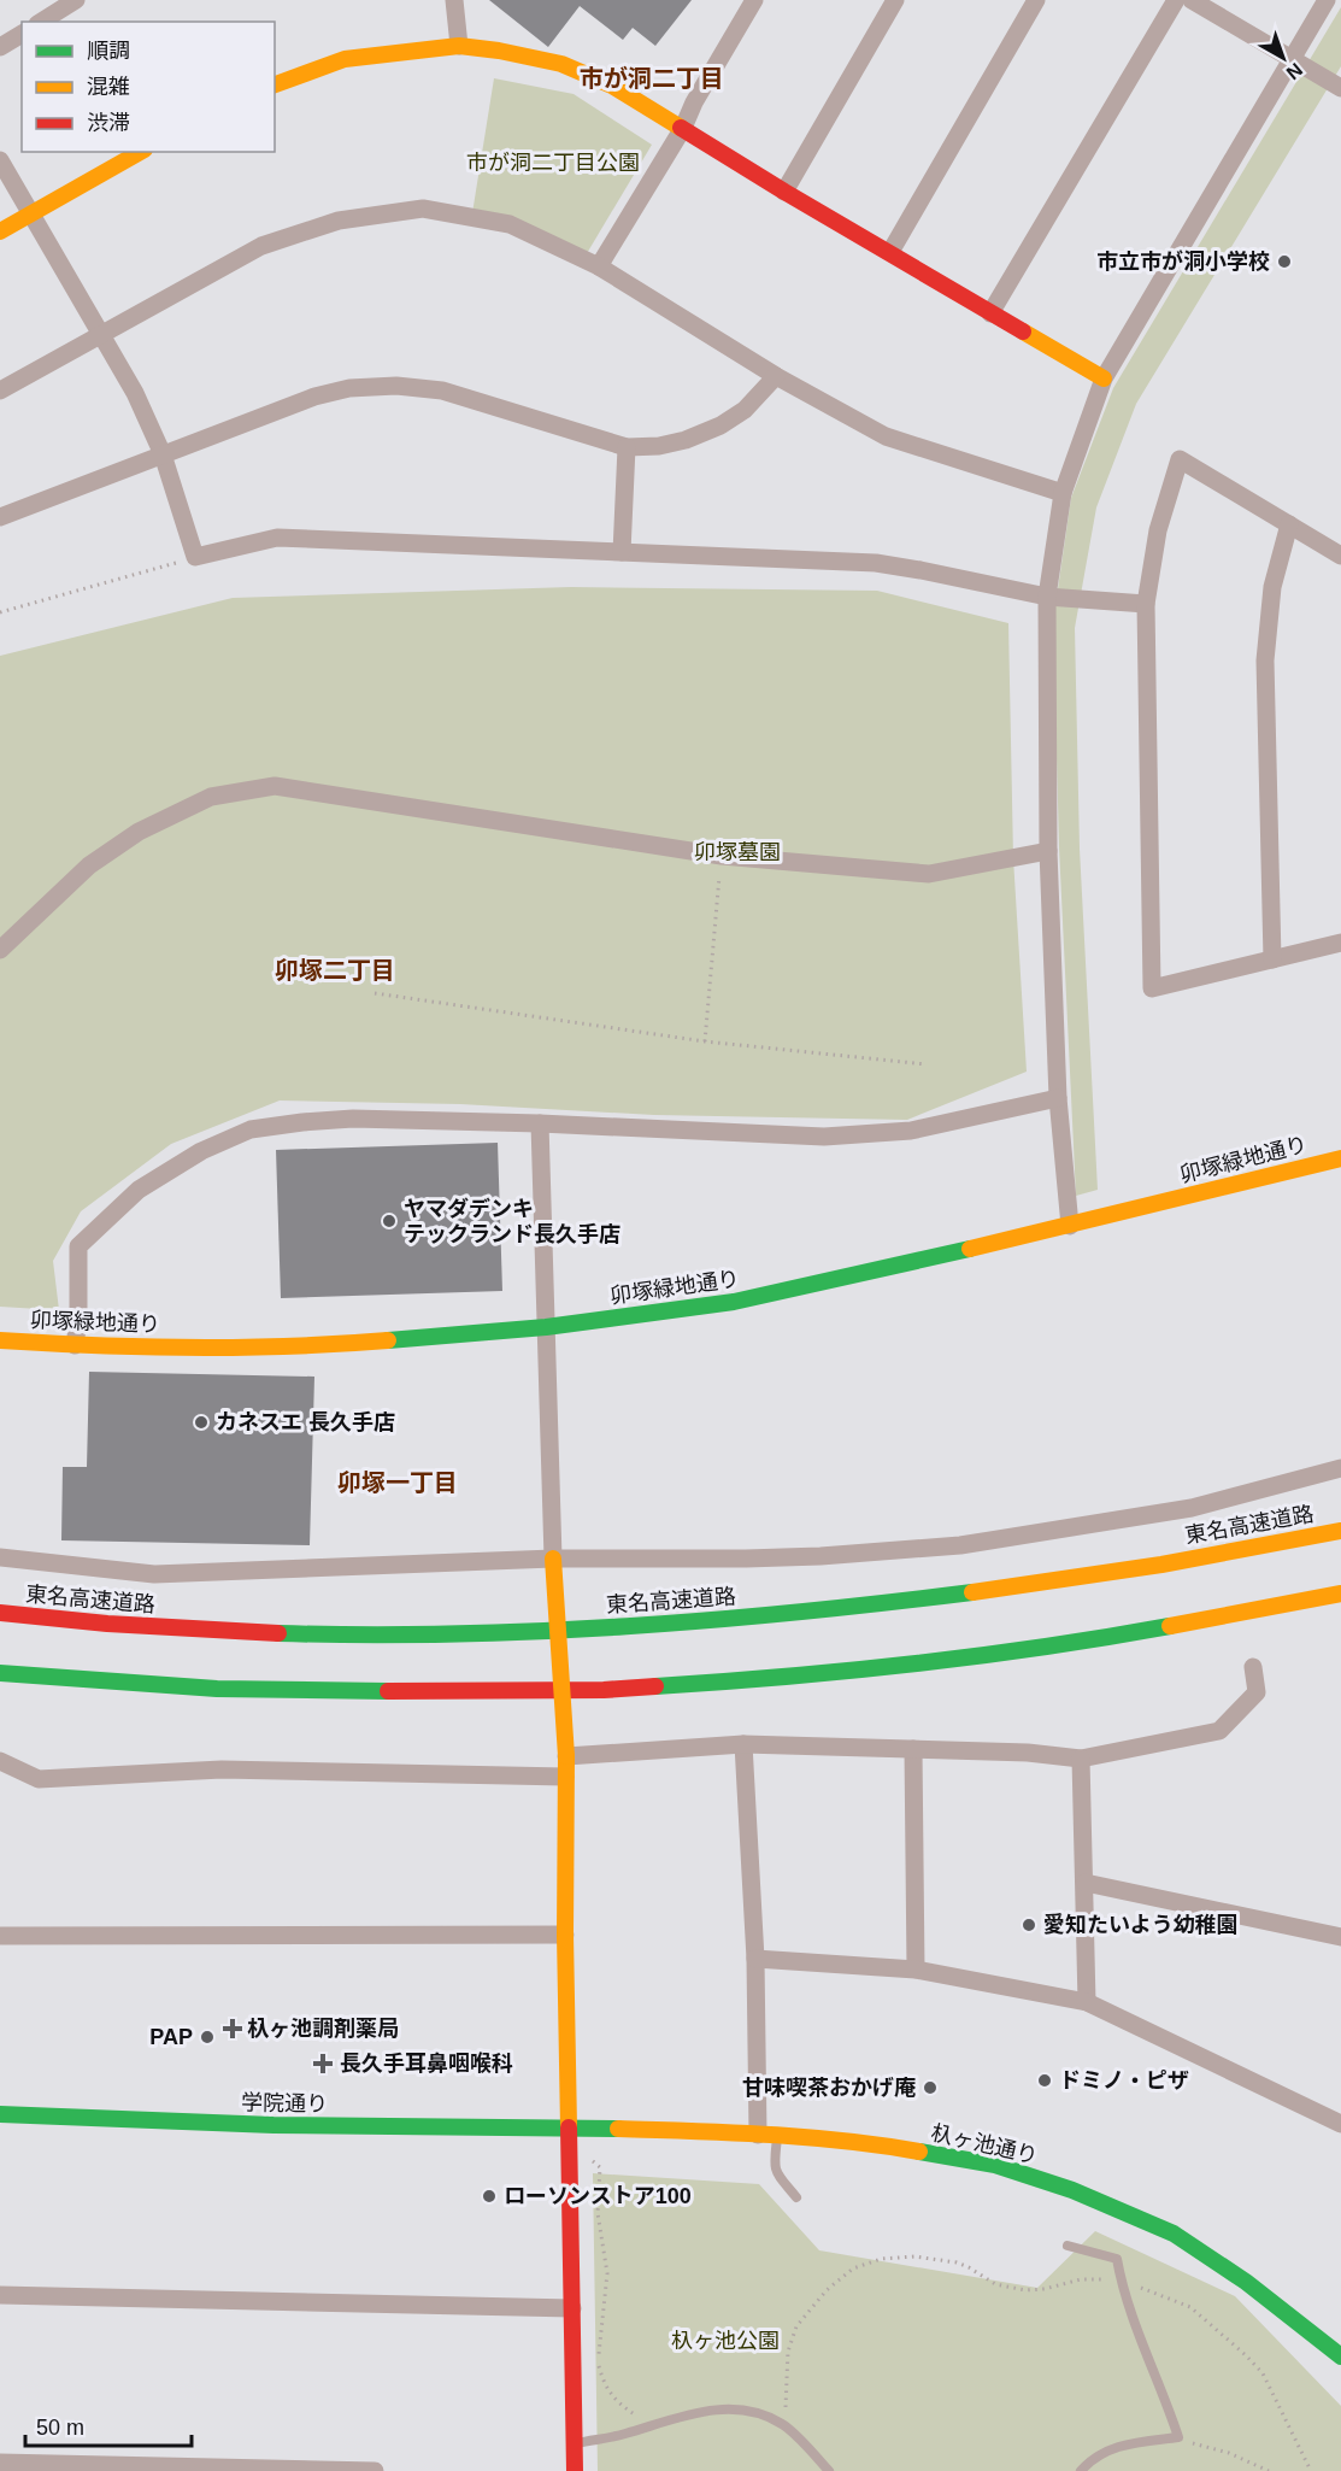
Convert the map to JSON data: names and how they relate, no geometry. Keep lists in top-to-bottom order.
{
  "streets": {
    "main road": [
      "卯塚緑地通り",
      "東名高速道路",
      "学院通り",
      "杁ヶ池通り"
    ]
  },
  "crossings": [
    ["学院通り", "杁ヶ池通り"]
  ],
  "districts": ["市が洞二丁目", "卯塚二丁目", "卯塚一丁目"],
  "parks": ["市が洞二丁目公園", "卯塚墓園", "杁ヶ池公園"],
  "places": {
    "other": [
      "市立市が洞小学校",
      "ヤマダデンキ テックランド長久手店",
      "カネスエ 長久手店",
      "愛知たいよう幼稚園",
      "PAP",
      "ドミノ・ピザ",
      "甘味喫茶おかげ庵",
      "ローソンストア100"
    ],
    "health": ["杁ヶ池調剤薬局", "長久手耳鼻咽喉科"]
  },
  "legend": ["順調", "混雑", "渋滞"],
  "scale_bar": "50 m",
  "north": "bottom right"
}
